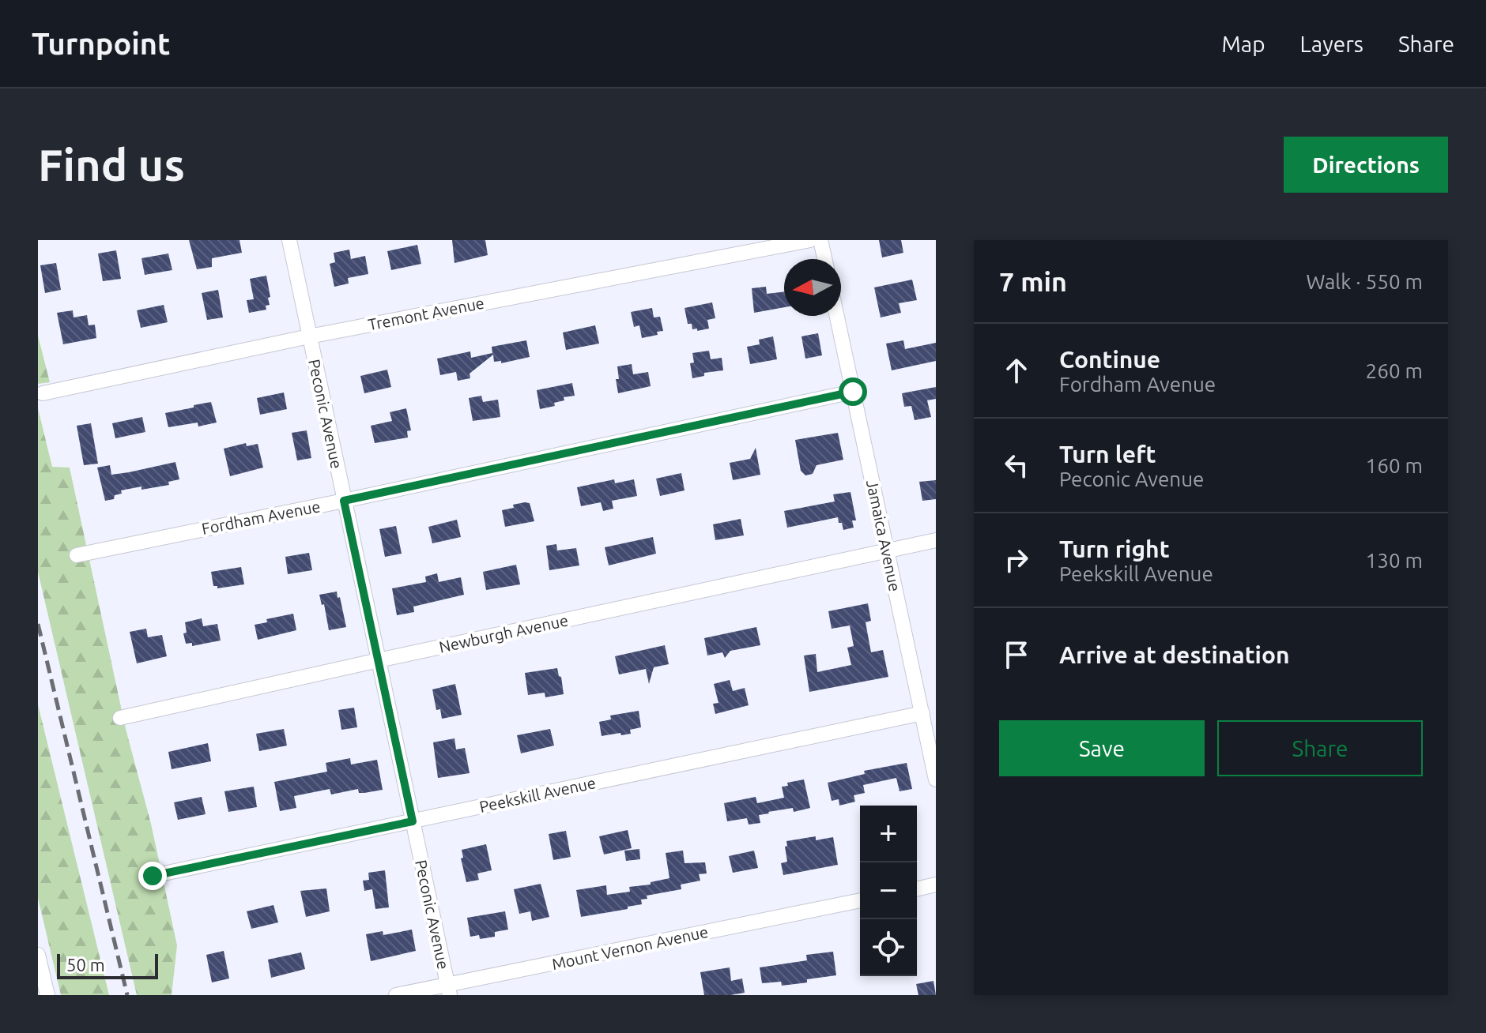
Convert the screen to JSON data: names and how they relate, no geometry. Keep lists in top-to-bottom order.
{
  "streets": {
    "street": [
      "Tremont Avenue",
      "Peconic Avenue",
      "Fordham Avenue",
      "Jamaica Avenue",
      "Newburgh Avenue",
      "Peekskill Avenue",
      "Mount Vernon Avenue"
    ]
  },
  "crossings": [
    ["Tremont Avenue", "Peconic Avenue"],
    ["Peconic Avenue", "Fordham Avenue"],
    ["Peconic Avenue", "Newburgh Avenue"],
    ["Peconic Avenue", "Peekskill Avenue"],
    ["Peconic Avenue", "Mount Vernon Avenue"],
    ["Fordham Avenue", "Jamaica Avenue"],
    ["Jamaica Avenue", "Newburgh Avenue"],
    ["Jamaica Avenue", "Peekskill Avenue"]
  ],
  "scale_bar": "50 m",
  "north": "left",
  "page": {
    "header": "Turnpoint",
    "nav": ["Map", "Layers", "Share"],
    "buttons": [
      "Directions",
      ["Save", "Share"]
    ],
    "title": "Find us",
    "heading": ["7 min", "Walk · 550 m"],
    "list": [
      ["Continue", "Fordham Avenue", "260 m"],
      ["Turn left", "Peconic Avenue", "160 m"],
      ["Turn right", "Peekskill Avenue", "130 m"],
      "Arrive at destination"
    ],
    "map_buttons": ["+", "−"],
    "scale": "50 m"
  }
}
